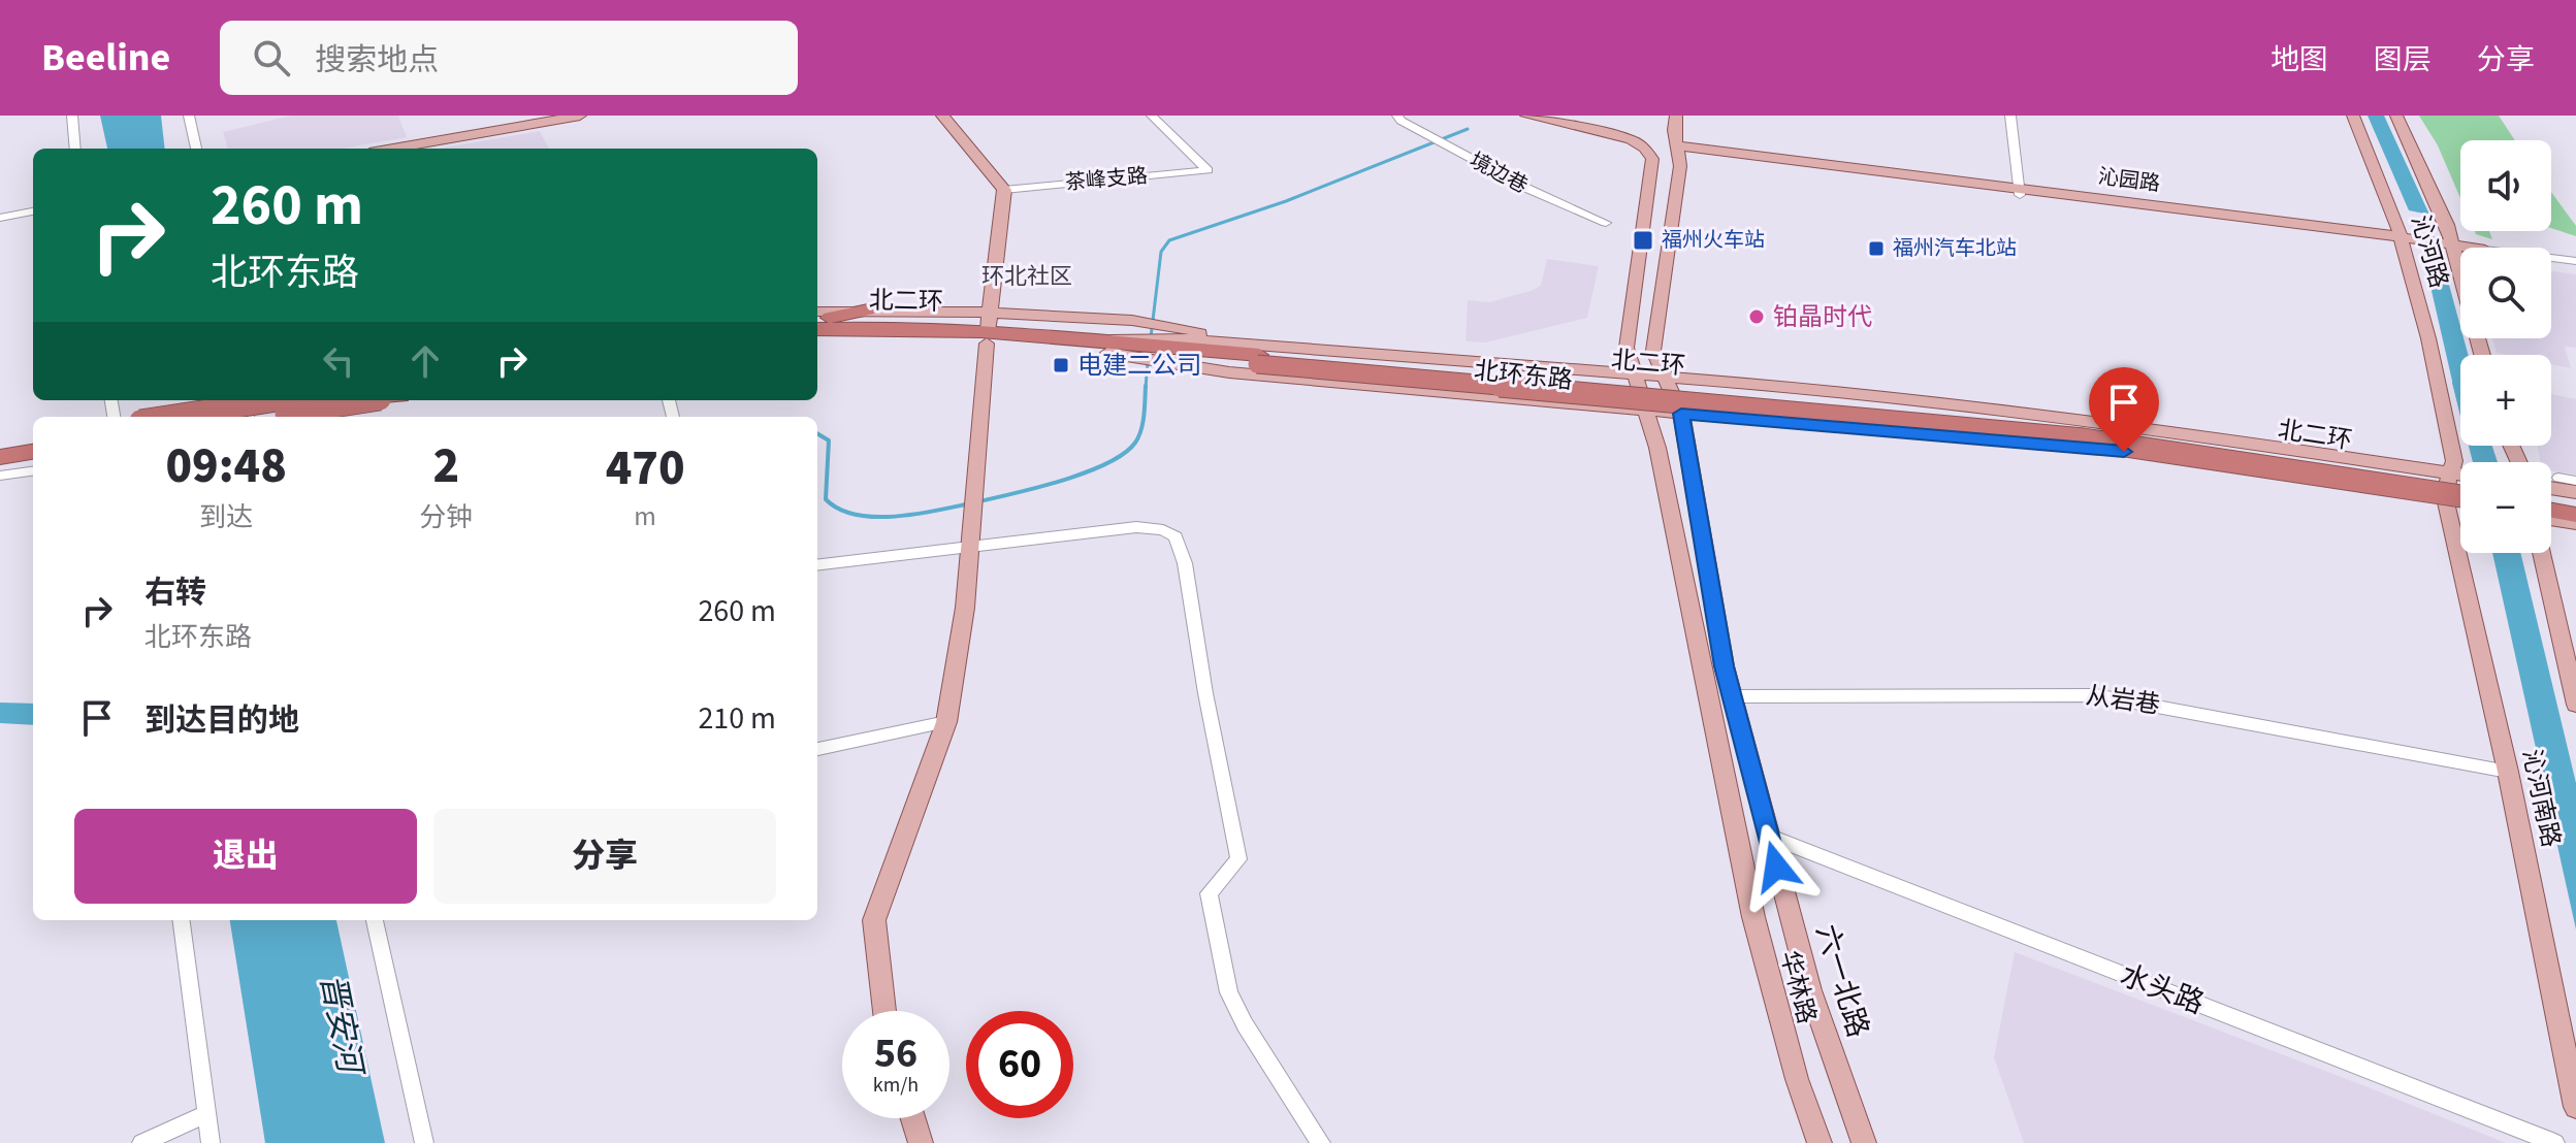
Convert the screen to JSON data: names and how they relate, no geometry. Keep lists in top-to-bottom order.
{
  "streets": {
    "highway": ["北二环"],
    "main road": [
      "沁河路",
      "北环东路",
      "沁河南路",
      "六一北路",
      "华林路"
    ],
    "street": [
      "境边巷",
      "茶峰支路",
      "从岩巷",
      "水头路"
    ]
  },
  "crossings": [
    ["沁河路", "北环东路"],
    ["沁河路", "沁河南路"],
    ["北二环", "北环东路"],
    ["北环东路", "沁河南路"],
    ["北环东路", "华林路"],
    ["从岩巷", "沁河南路"],
    ["六一北路", "水头路"]
  ],
  "districts": ["环北社区"],
  "water": ["晋安河"],
  "places": {
    "transit": ["福州火车站", "福州汽车北站", "电建二公司"],
    "other": ["铂晶时代"]
  },
  "page": {
    "header": "Beeline",
    "search": "搜索地点",
    "nav": ["地图", "图层", "分享"],
    "map_buttons": ["+", "−"],
    "turn": ["260 m", "北环东路"],
    "eta": [
      "09:48",
      "到达",
      "2",
      "分钟",
      "470",
      "m"
    ],
    "list": [
      {
        "name": "右转",
        "note": "北环东路",
        "value": "260 m"
      },
      {
        "name": "到达目的地",
        "value": "210 m"
      }
    ],
    "buttons": ["退出", "分享"],
    "speed": "56 km/h",
    "limit": "60"
  }
}
